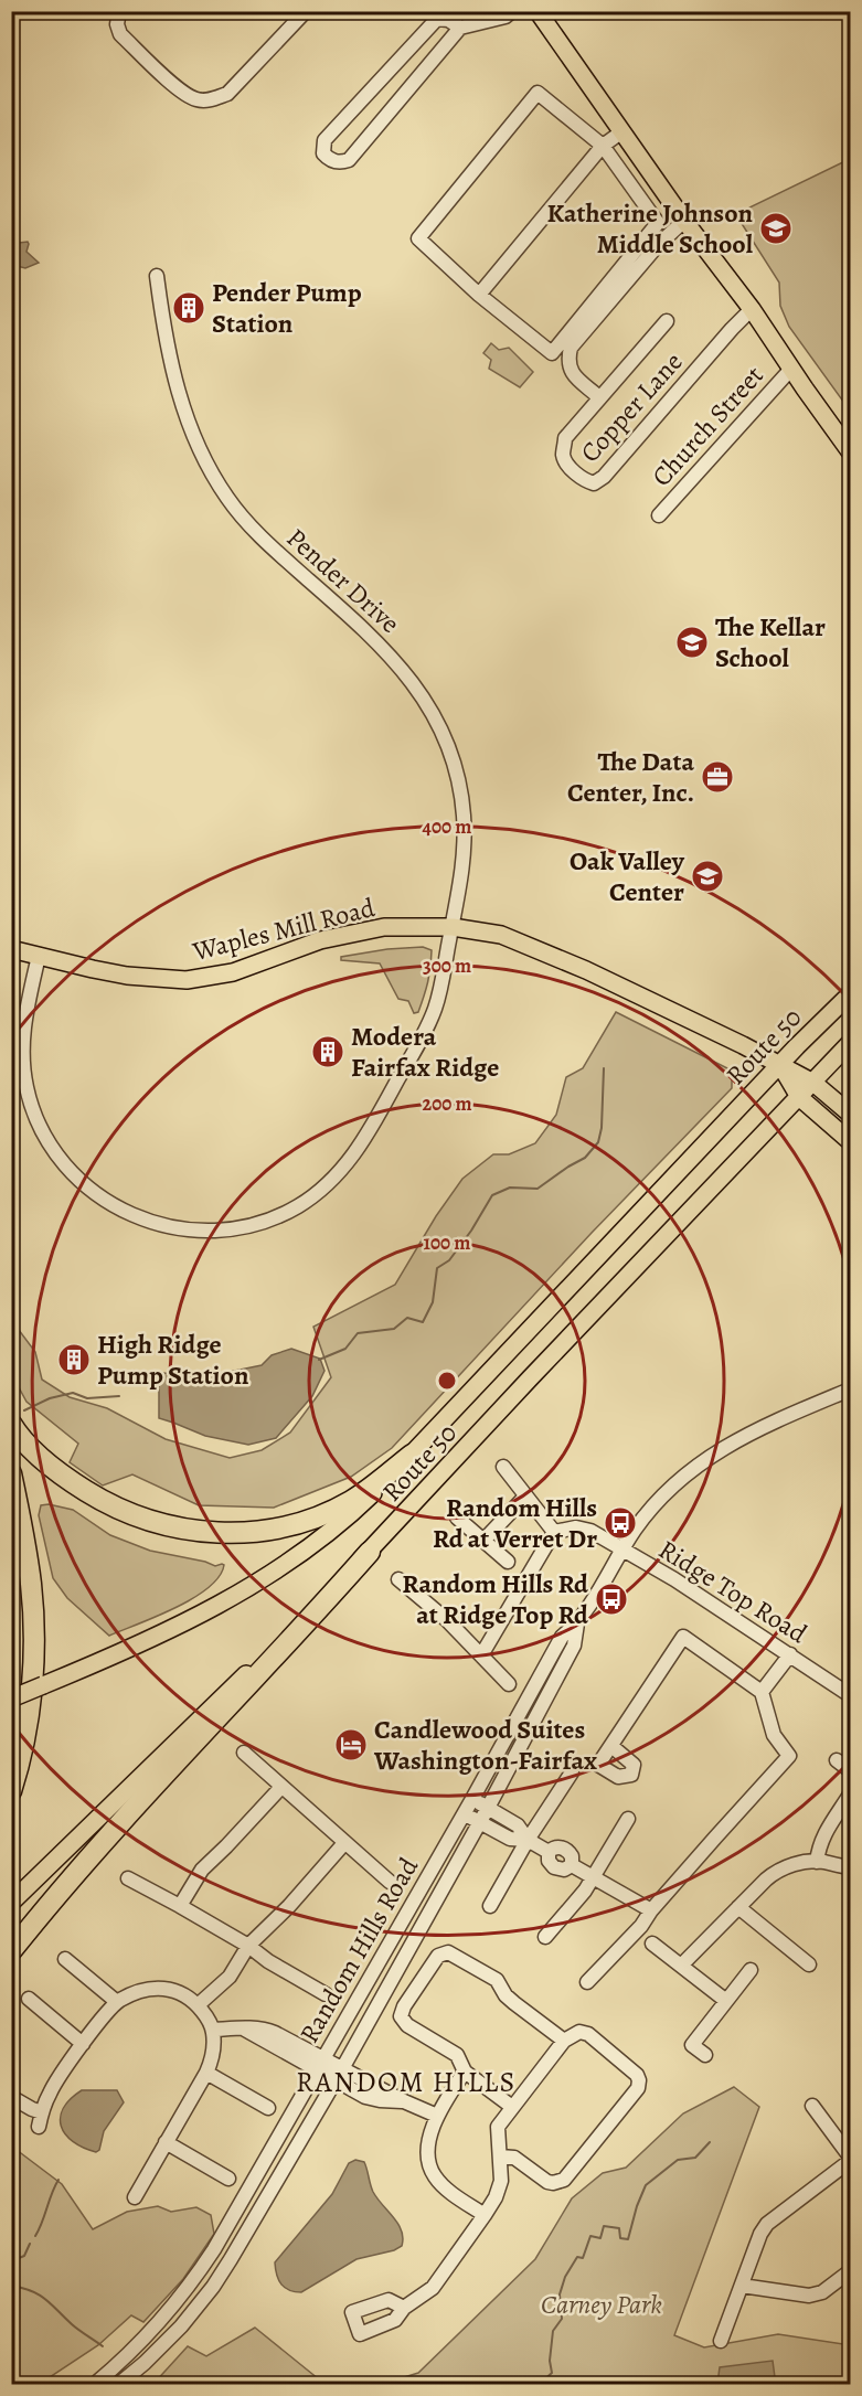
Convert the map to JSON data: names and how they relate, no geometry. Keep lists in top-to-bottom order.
{
  "streets": {
    "main road": ["Waples Mill Road", "Route 50"],
    "street": [
      "Copper Lane",
      "Church Street",
      "Pender Drive",
      "Ridge Top Road",
      "Random Hills Road"
    ]
  },
  "crossings": [
    ["Pender Drive", "Waples Mill Road"],
    ["Waples Mill Road", "Route 50"],
    ["Ridge Top Road", "Random Hills Road"]
  ],
  "districts": ["RANDOM HILLS"],
  "parks": ["Carney Park"],
  "places": {
    "school or university": ["Katherine Johnson Middle School", "The Kellar School", "Oak Valley Center"],
    "building": ["Pender Pump Station", "Modera Fairfax Ridge", "High Ridge Pump Station"],
    "office": ["The Data Center, Inc."],
    "bus stop": ["Random Hills Rd at Verret Dr", "Random Hills Rd at Ridge Top Rd"],
    "hotel": ["Candlewood Suites Washington-Fairfax"]
  },
  "rings": [
    "400 m",
    "300 m",
    "200 m",
    "100 m"
  ]
}
